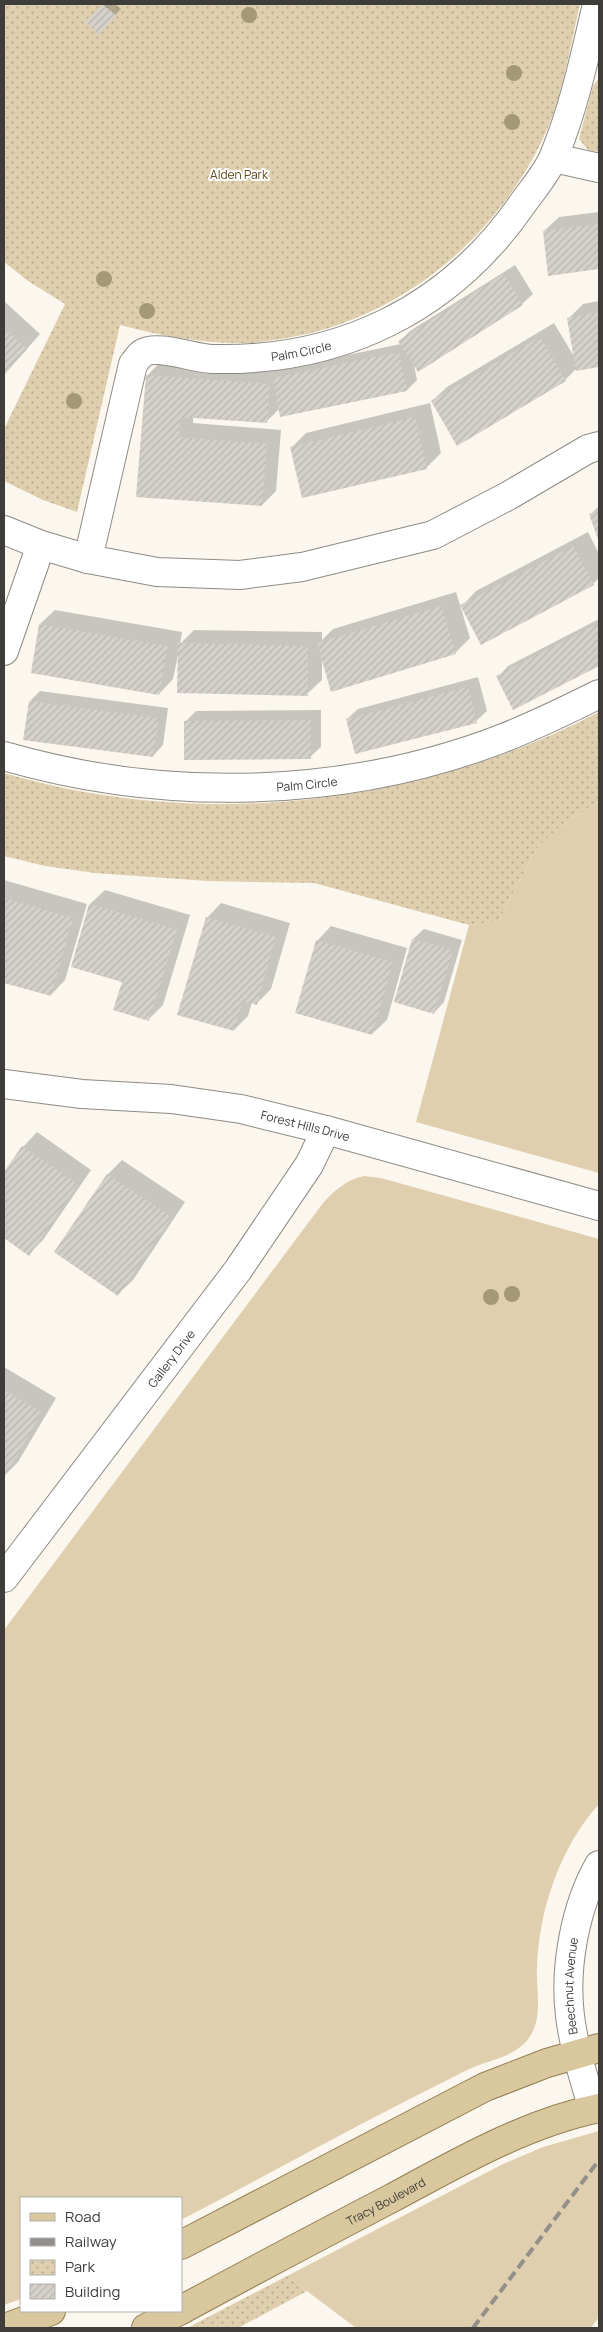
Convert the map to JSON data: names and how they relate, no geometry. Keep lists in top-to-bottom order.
{
  "streets": {
    "main road": ["Tracy Boulevard"],
    "street": [
      "Palm Circle",
      "Forest Hills Drive",
      "Gallery Drive",
      "Beechnut Avenue"
    ]
  },
  "crossings": [
    ["Forest Hills Drive", "Gallery Drive"],
    ["Beechnut Avenue", "Tracy Boulevard"]
  ],
  "parks": ["Alden Park"],
  "legend": [
    "Road",
    "Railway",
    "Park",
    "Building"
  ]
}
